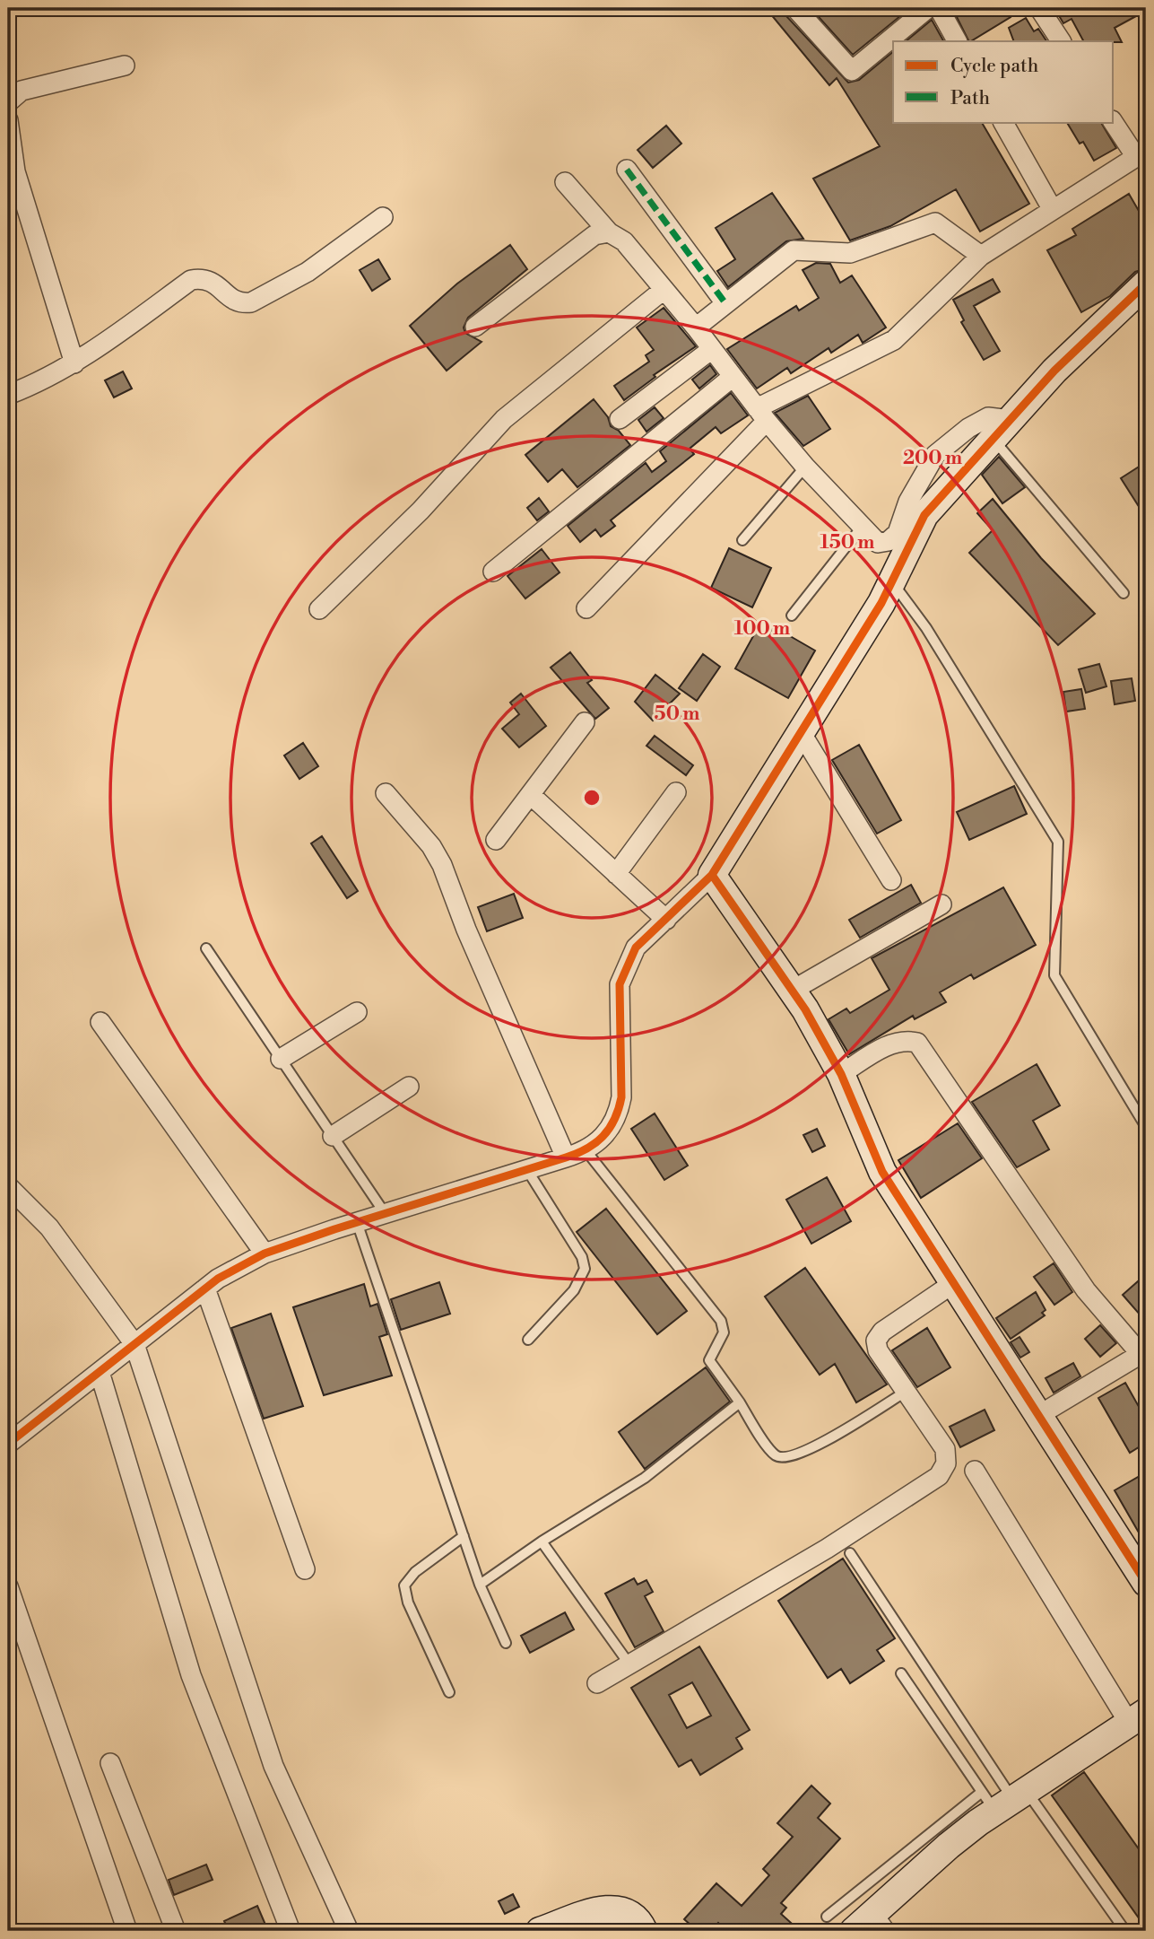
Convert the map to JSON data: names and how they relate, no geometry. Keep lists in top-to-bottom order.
{
  "legend": ["Cycle path", "Path"],
  "rings": [
    "200 m",
    "150 m",
    "100 m",
    "50 m"
  ]
}
